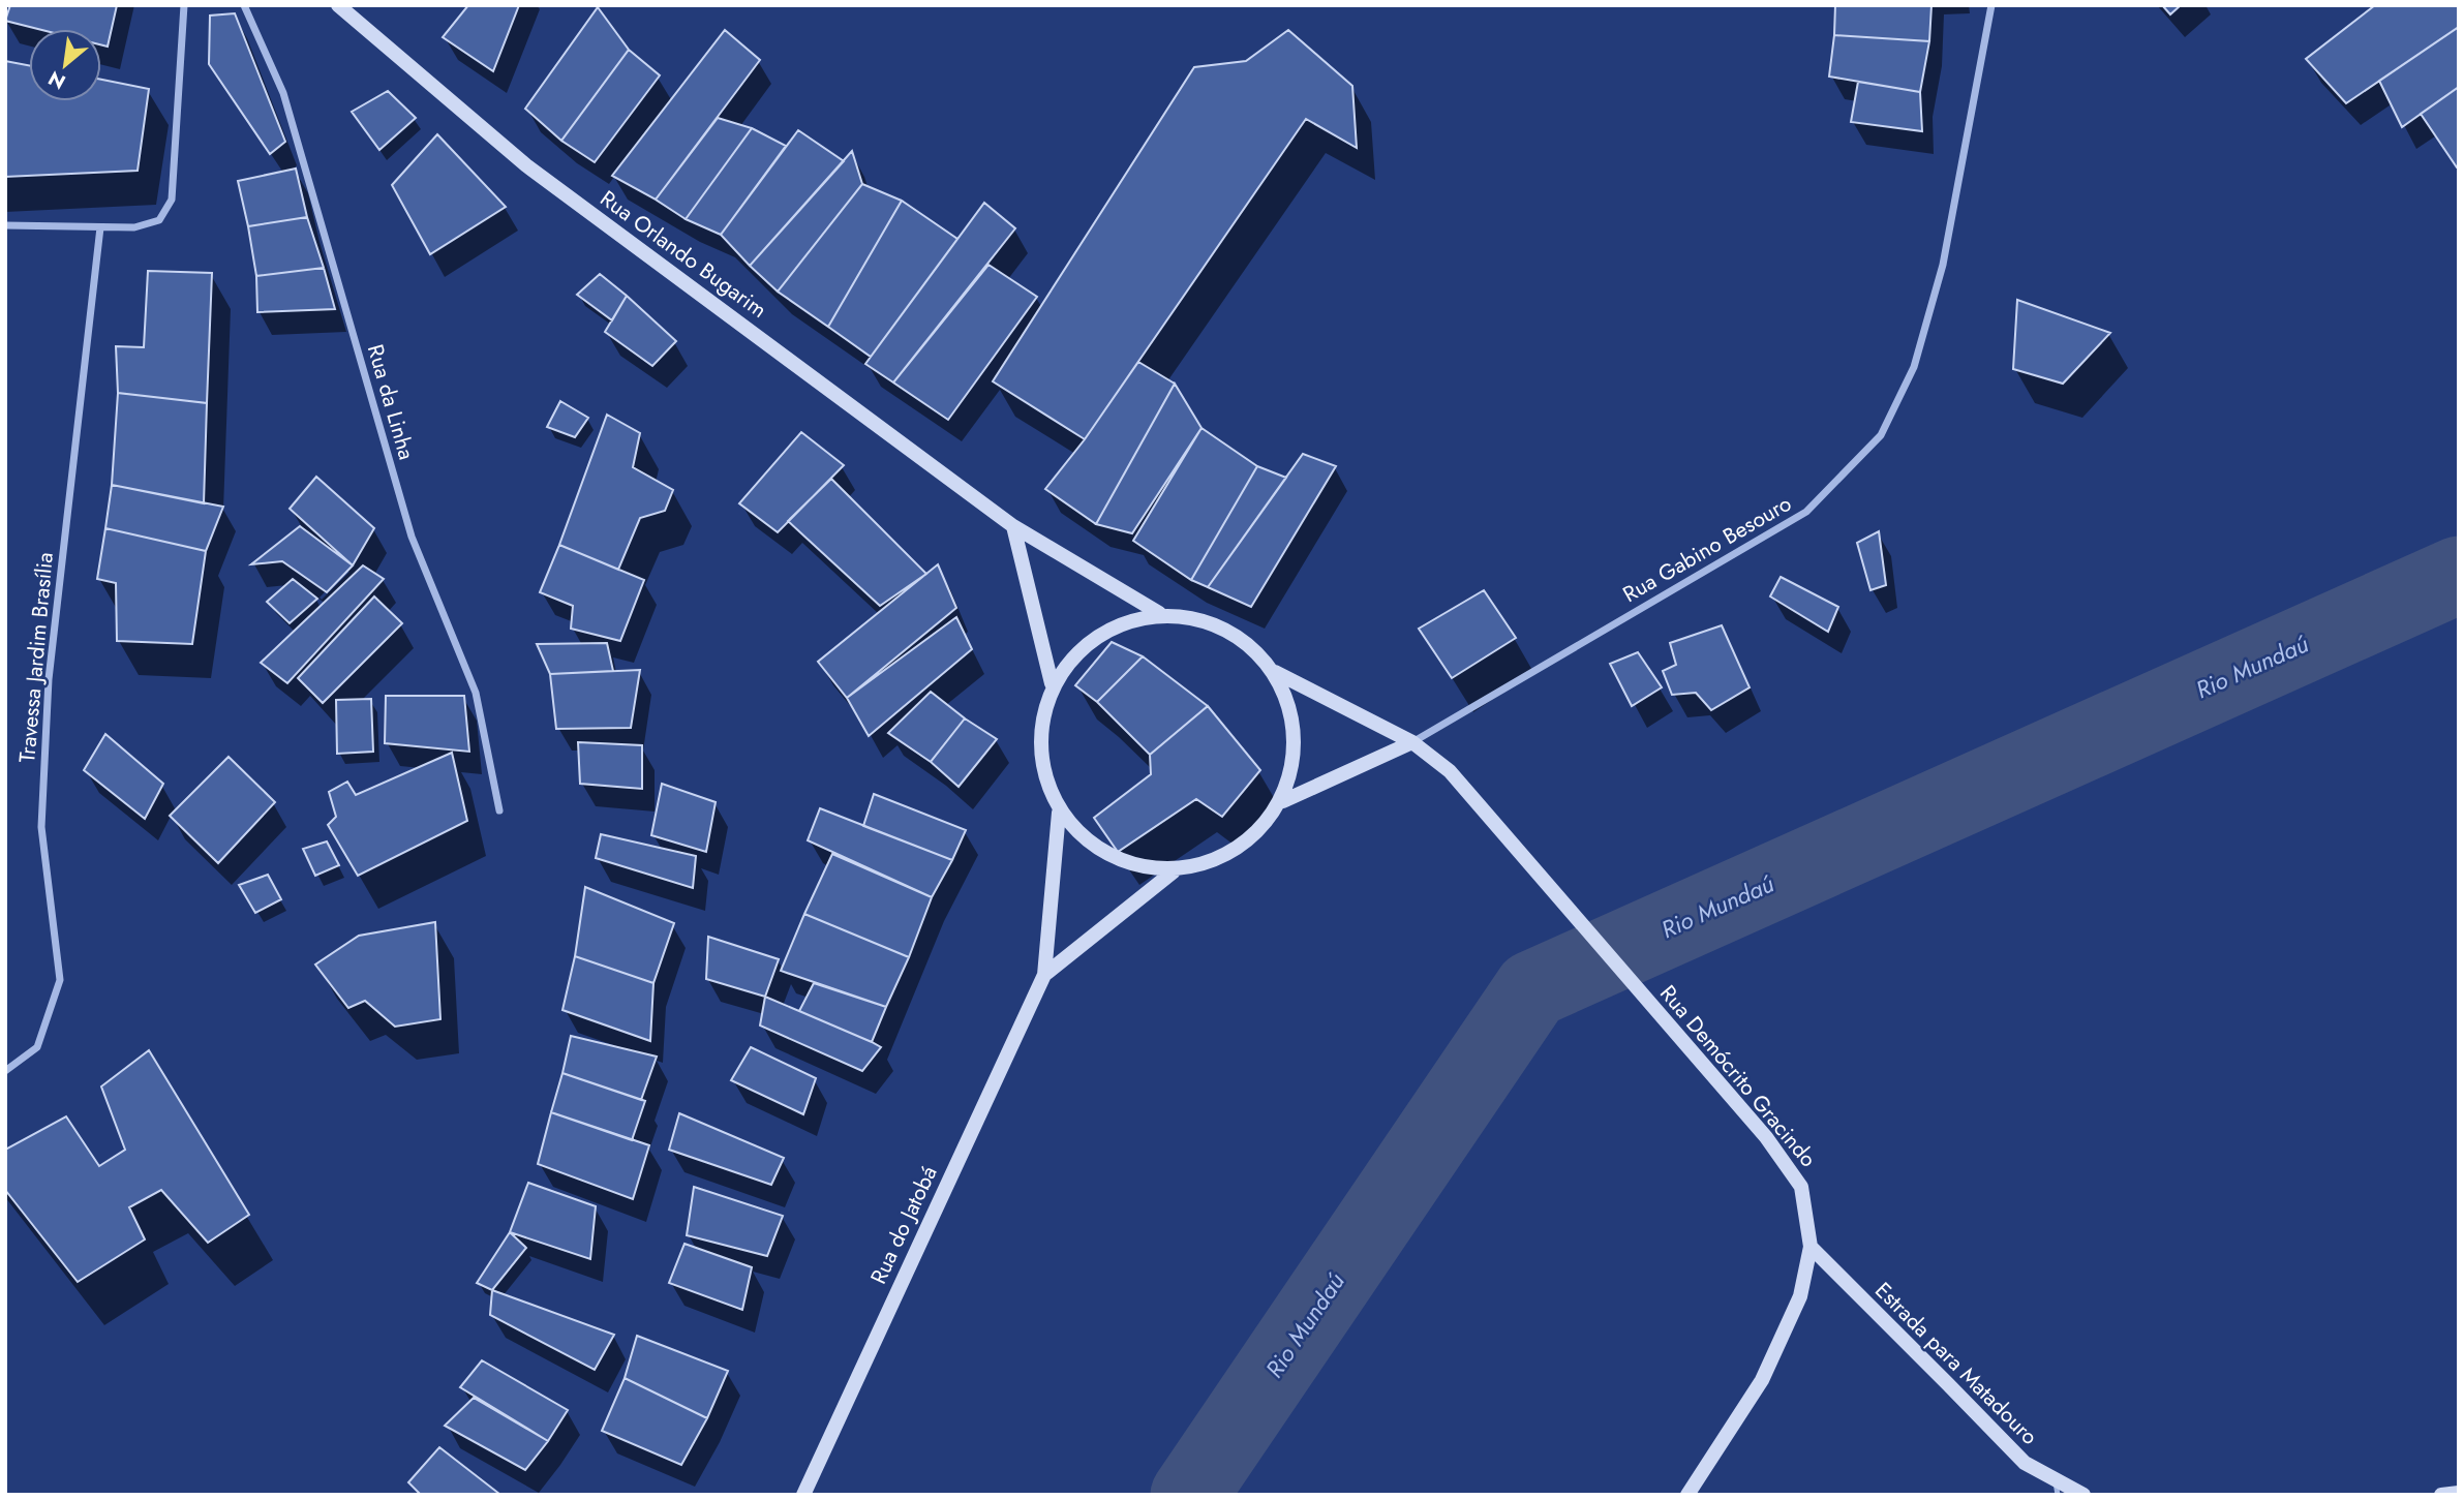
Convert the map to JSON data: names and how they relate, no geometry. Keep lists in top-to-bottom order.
{
  "streets": {
    "main road": [
      "Rua Orlando Bugarim",
      "Rua Demócrito Gracindo",
      "Rua do Jatobá",
      "Estrada para Matadouro"
    ],
    "street": ["Rua da Linha", "Rua Gabino Besouro", "Travessa Jardim Brasília"]
  },
  "crossings": [
    ["Rua Orlando Bugarim", "Rua Demócrito Gracindo"],
    ["Rua Orlando Bugarim", "Rua do Jatobá"],
    ["Rua Gabino Besouro", "Rua Demócrito Gracindo"],
    ["Rua Demócrito Gracindo", "Rua do Jatobá"],
    ["Rua Demócrito Gracindo", "Estrada para Matadouro"]
  ],
  "water": ["Rio Mundaú"],
  "north": "bottom left"
}
